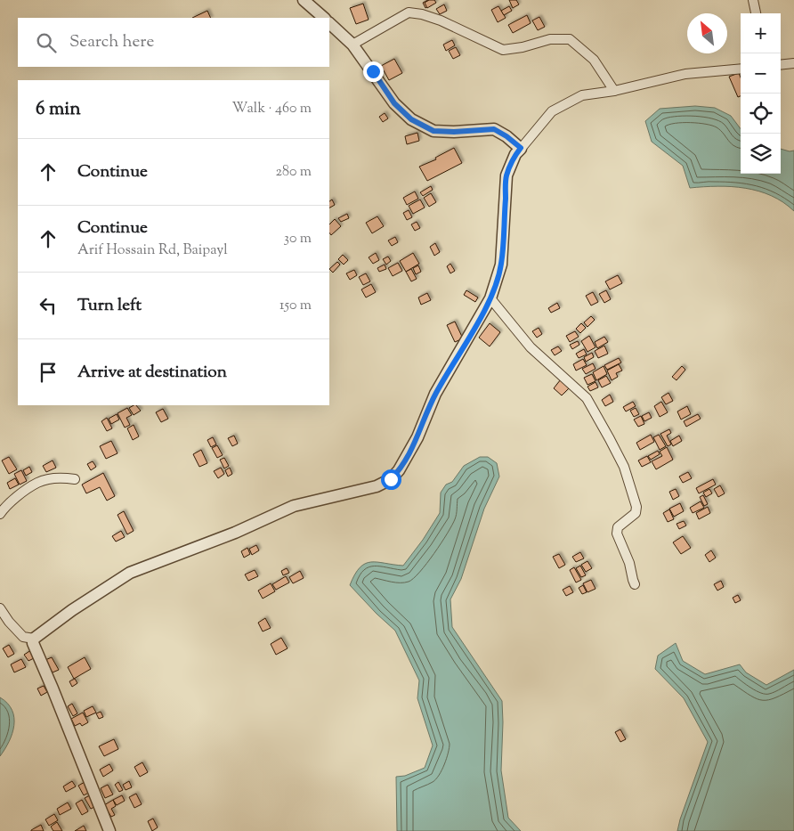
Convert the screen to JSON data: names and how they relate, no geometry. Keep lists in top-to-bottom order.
{
  "north": "top left",
  "page": {
    "map_buttons": ["+", "−"],
    "search": "Search here",
    "heading": ["6 min", "Walk · 460 m"],
    "list": [
      ["Continue", "280 m"],
      ["Continue", "Arif Hossain Rd, Baipayl", "30 m"],
      ["Turn left", "150 m"],
      "Arrive at destination"
    ]
  }
}
